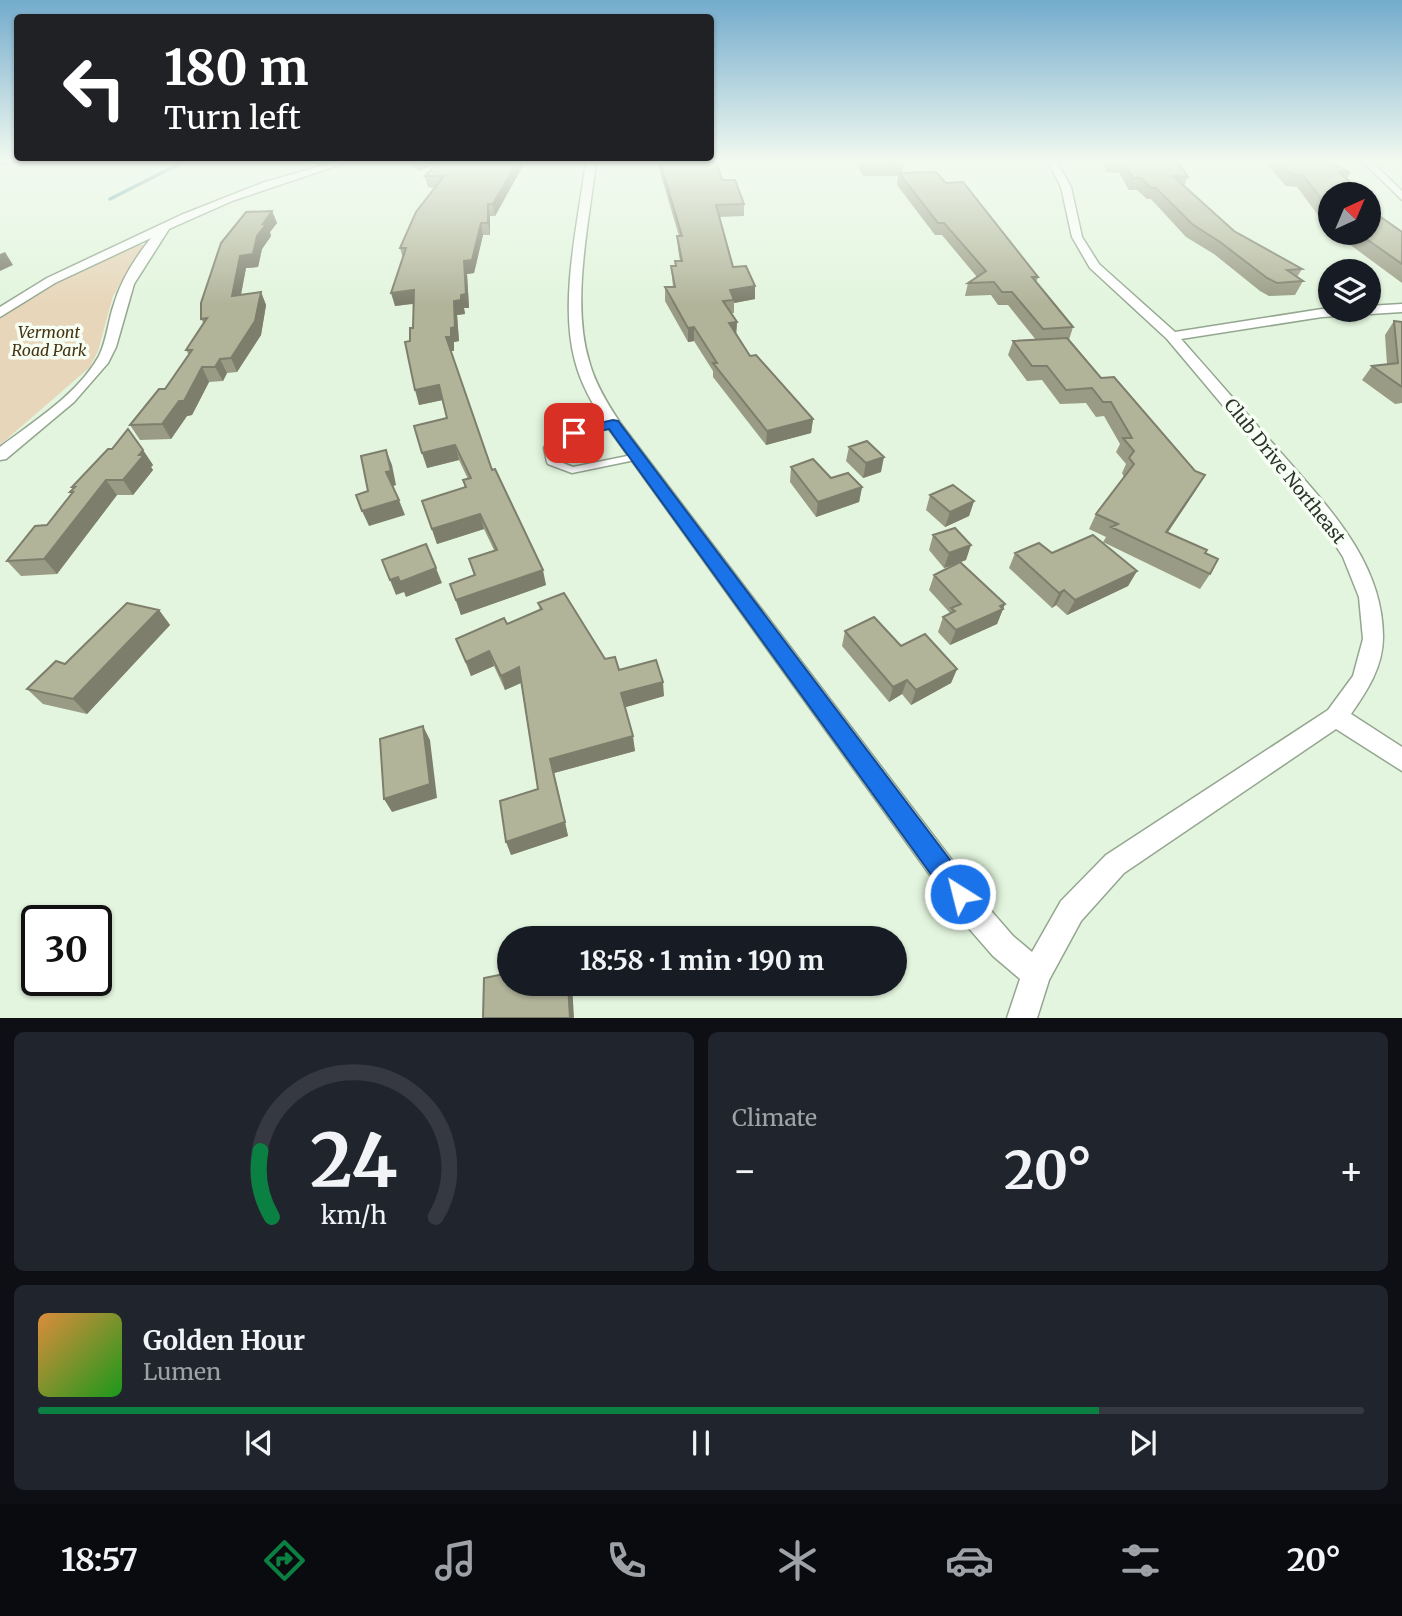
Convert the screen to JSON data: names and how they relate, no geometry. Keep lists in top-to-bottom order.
{
  "streets": {
    "street": ["Club Drive Northeast"]
  },
  "parks": ["Vermont Road Park"],
  "north": "top right",
  "page": {
    "turn": ["180 m", "Turn left"],
    "limit": "30",
    "trip": "18:58 · 1 min · 190 m",
    "tile": "Climate",
    "heat": ["−", "20°", "+"],
    "song": ["Golden Hour", "Lumen"],
    "tabs": ["18:57", "20°"],
    "gauge": ["24", "km/h"]
  }
}
